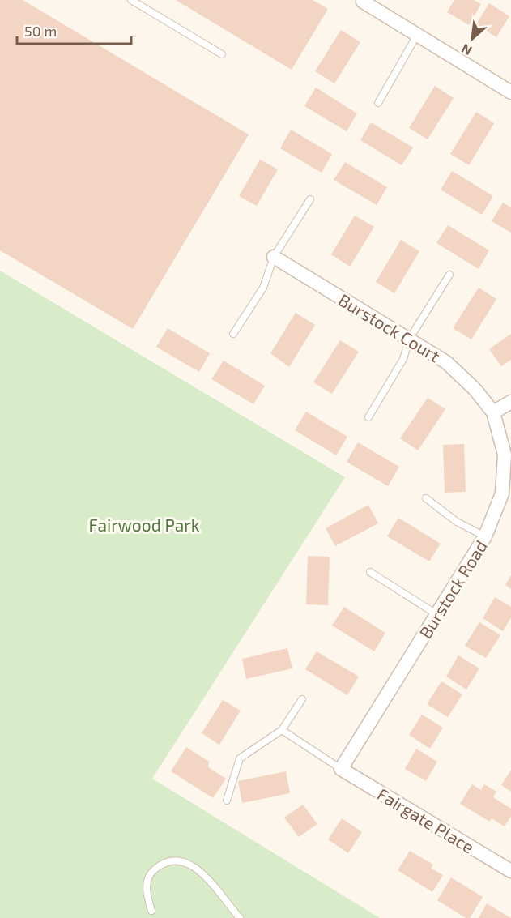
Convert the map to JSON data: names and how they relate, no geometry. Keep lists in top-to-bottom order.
{
  "streets": {
    "street": ["Burstock Court", "Burstock Road", "Fairgate Place"]
  },
  "crossings": [
    ["Burstock Court", "Burstock Road"],
    ["Burstock Road", "Fairgate Place"]
  ],
  "parks": ["Fairwood Park"],
  "scale_bar": "50 m",
  "north": "bottom left"
}
